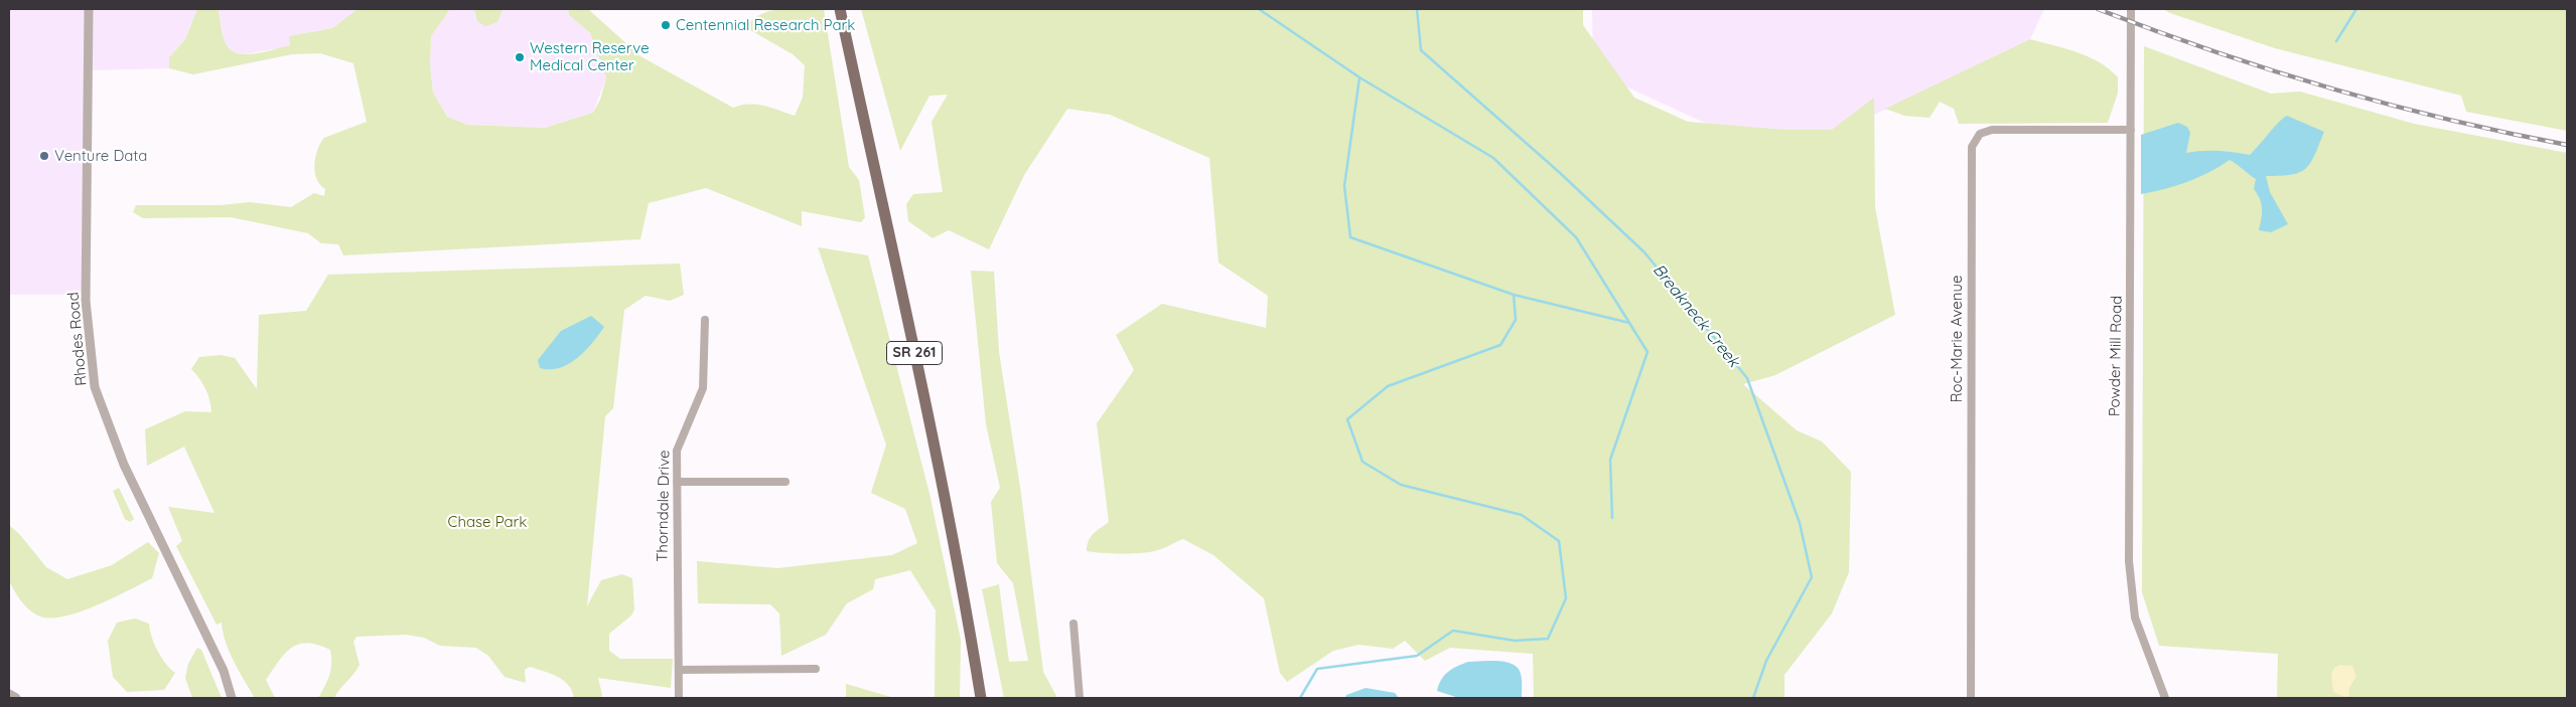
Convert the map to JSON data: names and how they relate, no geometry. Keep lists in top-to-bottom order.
{
  "streets": {
    "main road": ["SR 261"],
    "street": [
      "Rhodes Road",
      "Roc-Marie Avenue",
      "Powder Mill Road",
      "Thorndale Drive"
    ]
  },
  "crossings": [
    ["Roc-Marie Avenue", "Powder Mill Road"]
  ],
  "water": ["Breakneck Creek"],
  "parks": ["Chase Park"],
  "places": ["Centennial Research Park", "Western Reserve Medical Center", "Venture Data"]
}
